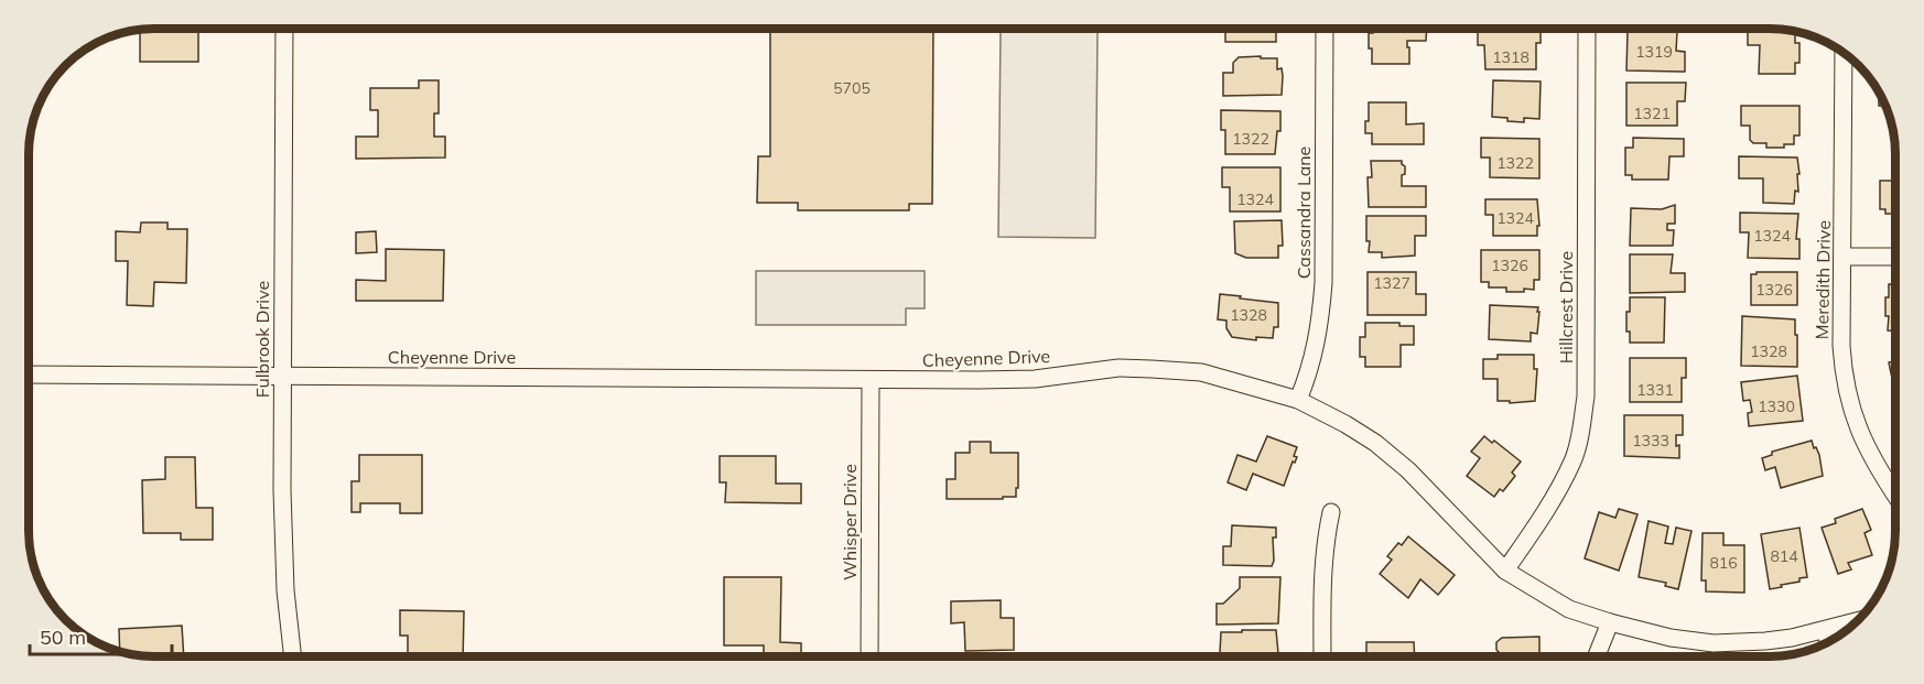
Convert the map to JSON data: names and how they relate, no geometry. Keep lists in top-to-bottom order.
{
  "streets": {
    "street": [
      "Cassandra Lane",
      "Meredith Drive",
      "Hillcrest Drive",
      "Fulbrook Drive",
      "Cheyenne Drive",
      "Whisper Drive"
    ]
  },
  "crossings": [
    ["Cassandra Lane", "Cheyenne Drive"],
    ["Hillcrest Drive", "Cheyenne Drive"],
    ["Fulbrook Drive", "Cheyenne Drive"],
    ["Cheyenne Drive", "Whisper Drive"]
  ],
  "house_numbers": [
    "1319",
    "1318",
    "5705",
    "1321",
    "1322",
    "1322",
    "1324",
    "1324",
    "1324",
    "1326",
    "1327",
    "1326",
    "1328",
    "1328",
    "1331",
    "1330",
    "1333",
    "814",
    "816"
  ],
  "scale_bar": "50 m"
}
